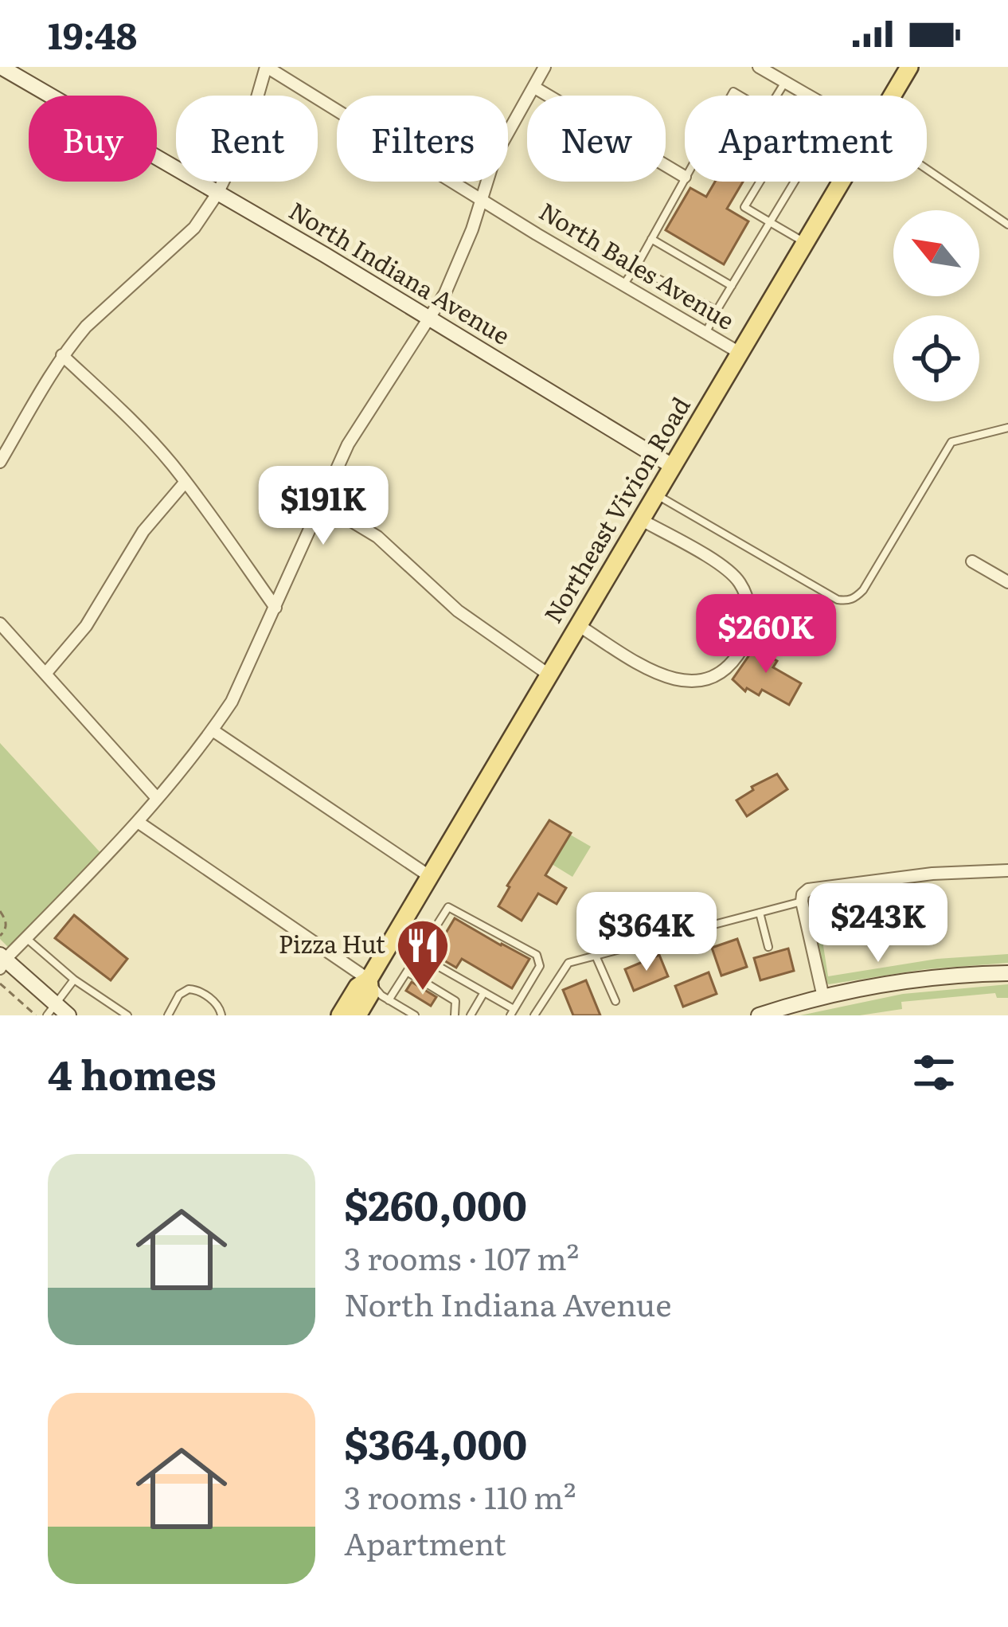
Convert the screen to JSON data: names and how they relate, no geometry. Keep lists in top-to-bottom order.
{
  "streets": {
    "main road": ["Northeast Vivion Road"],
    "street": ["North Bales Avenue", "North Indiana Avenue"]
  },
  "crossings": [
    ["North Bales Avenue", "Northeast Vivion Road"],
    ["North Indiana Avenue", "Northeast Vivion Road"]
  ],
  "places": {
    "restaurant": ["Pizza Hut"]
  },
  "north": "top left",
  "page": {
    "status": "19:48",
    "chip": [
      "Buy",
      "Rent",
      "Filters",
      "New",
      "Apartment"
    ],
    "price": [
      "$191K",
      "$260K",
      "$243K",
      "$364K"
    ],
    "heading": "4 homes",
    "list": [
      {
        "name": "$260,000",
        "note": "3 rooms · 107 m² · North Indiana Avenue"
      },
      {
        "name": "$364,000",
        "note": "3 rooms · 110 m² · Apartment"
      }
    ]
  }
}
